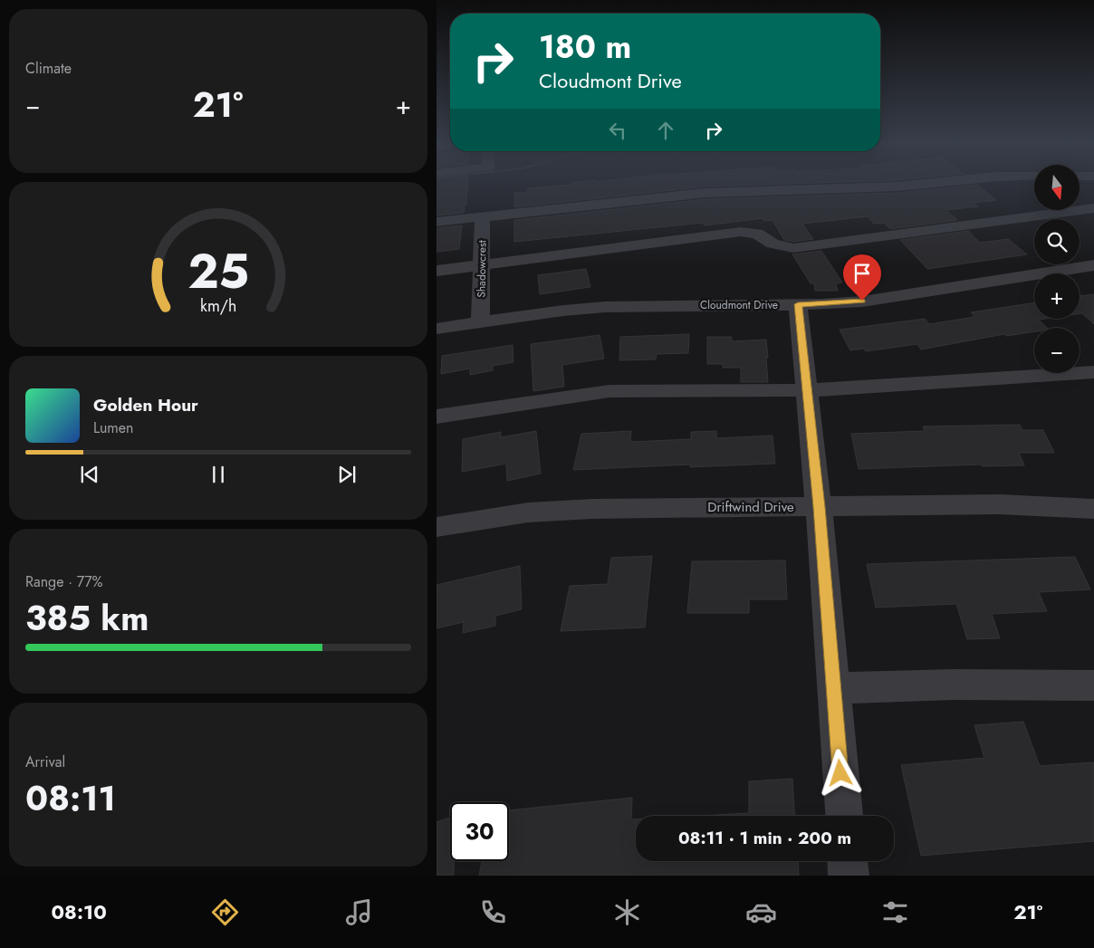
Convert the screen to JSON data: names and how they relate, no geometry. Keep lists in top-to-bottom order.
{
  "streets": {
    "street": ["Shadowcrest", "Cloudmont Drive", "Driftwind Drive"]
  },
  "crossings": [
    ["Shadowcrest", "Cloudmont Drive"]
  ],
  "north": "bottom",
  "page": {
    "tile": [
      "Climate",
      ["Range · 77%", "385 km"],
      ["Arrival", "08:11"]
    ],
    "turn": ["180 m", "Cloudmont Drive"],
    "heat": ["−", "21°", "+"],
    "map_buttons": ["+", "−"],
    "song": ["Golden Hour", "Lumen"],
    "limit": "30",
    "trip": "08:11 · 1 min · 200 m",
    "tabs": ["08:10", "21°"],
    "gauge": ["25", "km/h"]
  }
}
